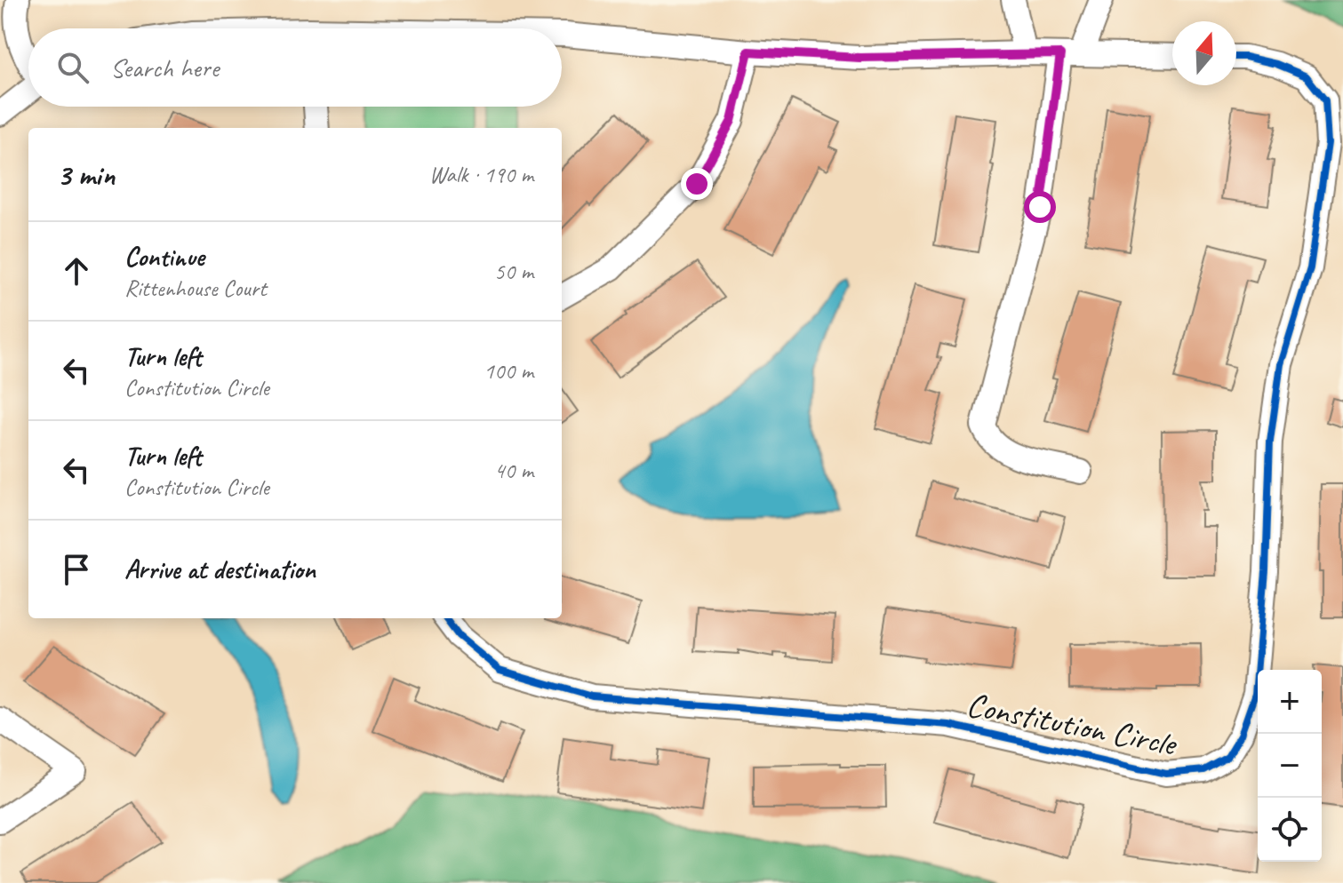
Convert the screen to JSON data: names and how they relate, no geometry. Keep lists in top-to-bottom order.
{
  "streets": {
    "street": ["Constitution Circle"]
  },
  "north": "top",
  "page": {
    "search": "Search here",
    "heading": ["3 min", "Walk · 190 m"],
    "list": [
      ["Continue", "Rittenhouse Court", "50 m"],
      ["Turn left", "Constitution Circle", "100 m"],
      ["Turn left", "Constitution Circle", "40 m"],
      "Arrive at destination"
    ],
    "map_buttons": ["+", "−"]
  }
}
